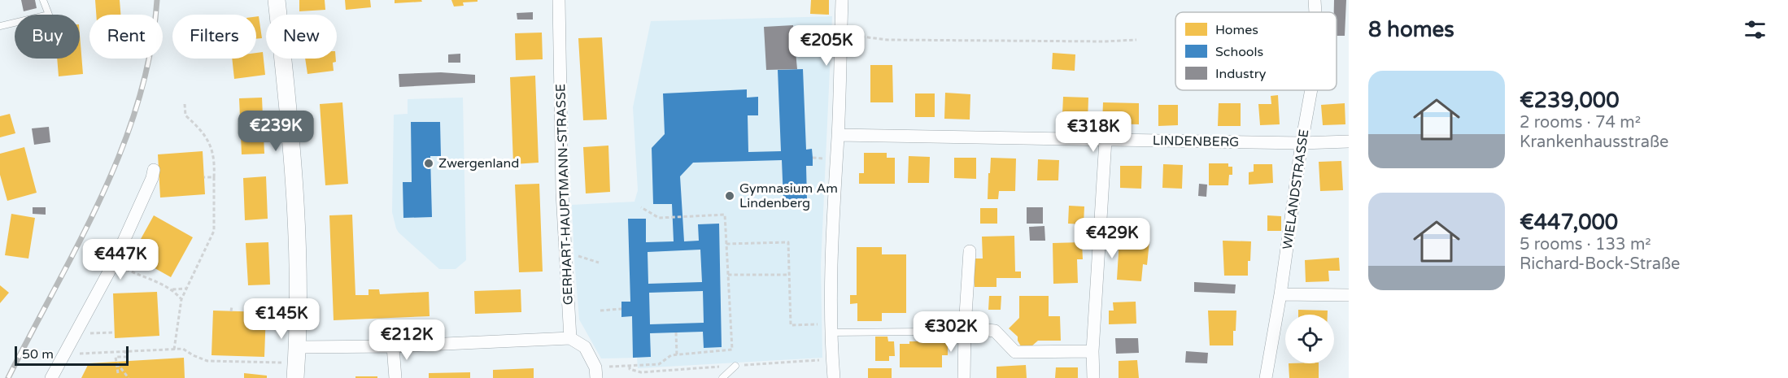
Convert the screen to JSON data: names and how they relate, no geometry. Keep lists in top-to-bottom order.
{
  "streets": {
    "street": ["LINDENBERG", "WIELANDSTRASSE", "GERHART-HAUPTMANN-STRASSE"]
  },
  "crossings": [
    ["LINDENBERG", "WIELANDSTRASSE"]
  ],
  "places": ["Zwergenland", "Gymnasium Am Lindenberg"],
  "legend": ["Homes", "Schools", "Industry"],
  "scale_bar": "50 m",
  "page": {
    "heading": "8 homes",
    "chip": [
      "Buy",
      "Rent",
      "Filters",
      "New"
    ],
    "price": [
      "€205K",
      "€239K",
      "€318K",
      "€429K",
      "€447K",
      "€145K",
      "€302K",
      "€212K"
    ],
    "list": [
      {
        "name": "€239,000",
        "note": "2 rooms · 74 m² · Krankenhausstraße"
      },
      {
        "name": "€447,000",
        "note": "5 rooms · 133 m² · Richard-Bock-Straße"
      }
    ],
    "scale": "50 m"
  }
}
